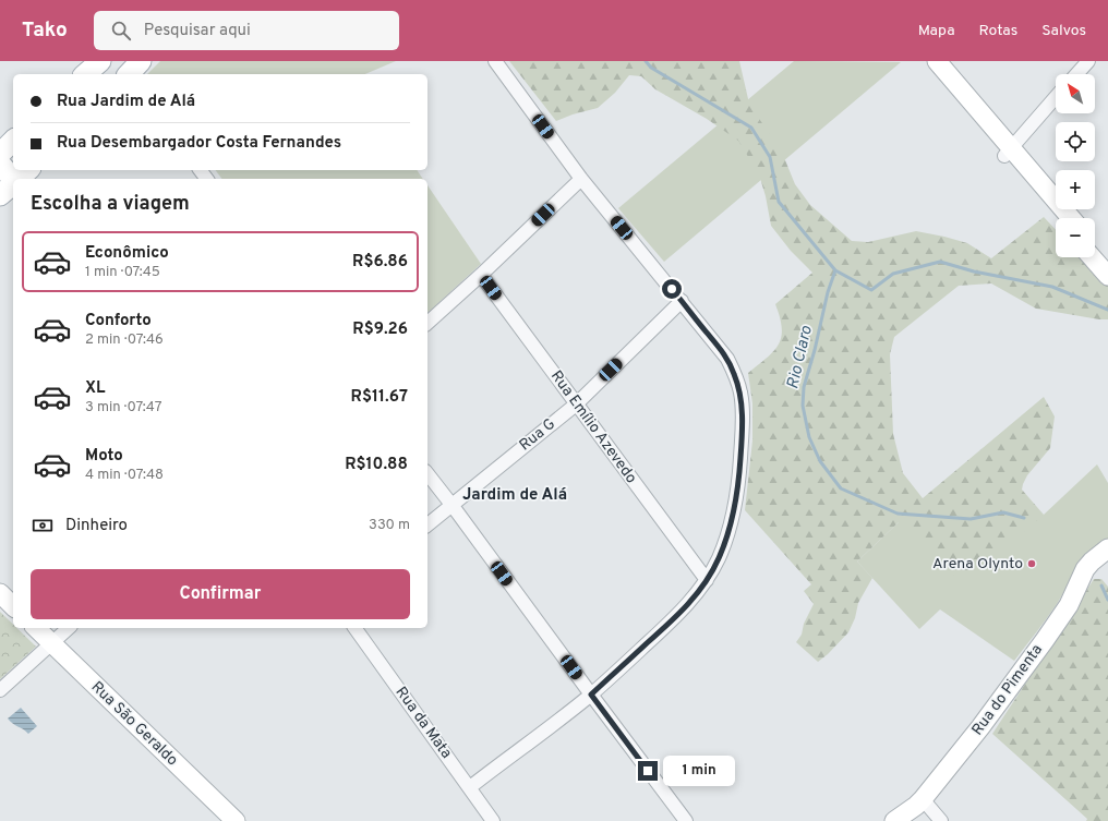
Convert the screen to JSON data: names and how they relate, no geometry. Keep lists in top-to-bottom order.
{
  "streets": {
    "street": [
      "Rua Emílio Azevedo",
      "Rua G",
      "Rua do Pimenta",
      "Rua da Mata",
      "Rua São Geraldo"
    ]
  },
  "crossings": [
    ["Rua Emílio Azevedo", "Rua G"]
  ],
  "districts": ["Jardim de Alá"],
  "water": ["Rio Claro"],
  "places": ["Arena Olynto"],
  "north": "top left",
  "page": {
    "header": "Tako",
    "search": "Pesquisar aqui",
    "nav": ["Mapa", "Rotas", "Salvos"],
    "map_buttons": ["+", "−"],
    "banner": ["Rua Jardim de Alá", "Rua Desembargador Costa Fernandes"],
    "heading": "Escolha a viagem",
    "list": [
      {
        "name": "Econômico",
        "note": "1 min · 07:45",
        "value": "R$6.86"
      },
      {
        "name": "Conforto",
        "note": "2 min · 07:46",
        "value": "R$9.26"
      },
      {
        "name": "XL",
        "note": "3 min · 07:47",
        "value": "R$11.67"
      },
      {
        "name": "Moto",
        "note": "4 min · 07:48",
        "value": "R$10.88"
      }
    ],
    "pay": ["Dinheiro", "330 m"],
    "buttons": "Confirmar",
    "bubble": "1 min"
  }
}
